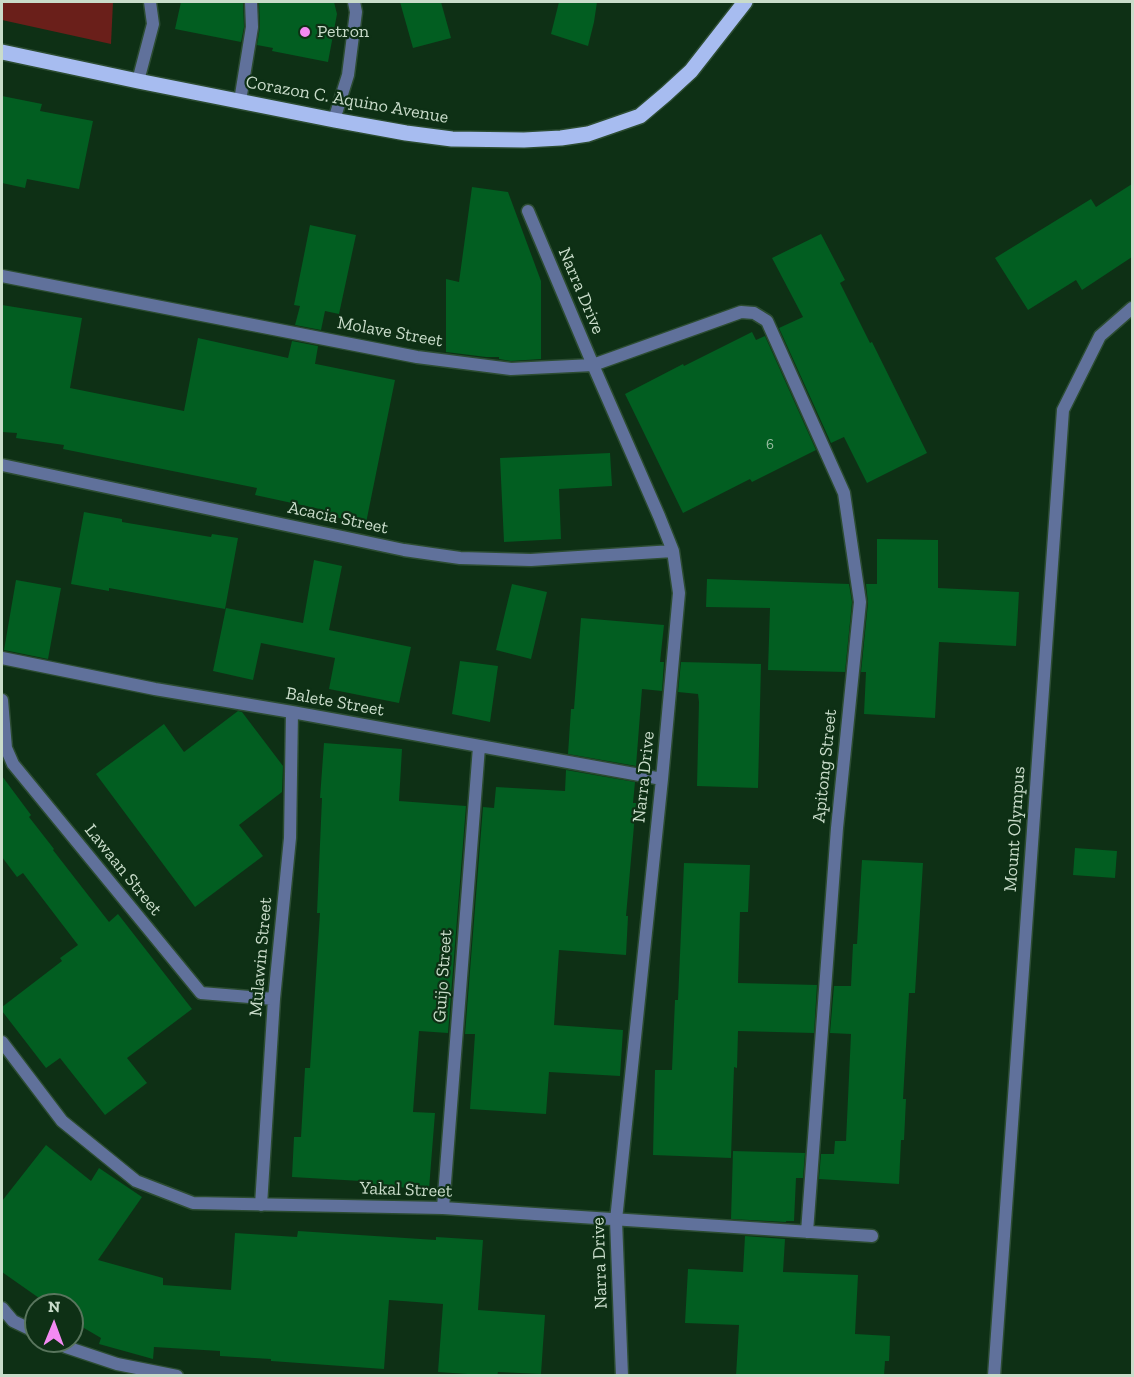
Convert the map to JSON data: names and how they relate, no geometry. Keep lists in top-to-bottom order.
{
  "streets": {
    "main road": ["Corazon C. Aquino Avenue"],
    "street": [
      "Narra Drive",
      "Molave Street",
      "Acacia Street",
      "Balete Street",
      "Apitong Street",
      "Mount Olympus",
      "Lawaan Street",
      "Mulawin Street",
      "Guijo Street",
      "Yakal Street"
    ]
  },
  "crossings": [
    ["Narra Drive", "Molave Street"],
    ["Narra Drive", "Acacia Street"],
    ["Narra Drive", "Balete Street"],
    ["Narra Drive", "Yakal Street"],
    ["Molave Street", "Apitong Street"],
    ["Balete Street", "Mulawin Street"],
    ["Balete Street", "Guijo Street"],
    ["Apitong Street", "Yakal Street"],
    ["Lawaan Street", "Mulawin Street"],
    ["Mulawin Street", "Yakal Street"],
    ["Guijo Street", "Yakal Street"]
  ],
  "places": ["Petron"],
  "house_numbers": ["6"],
  "north": "top"
}
